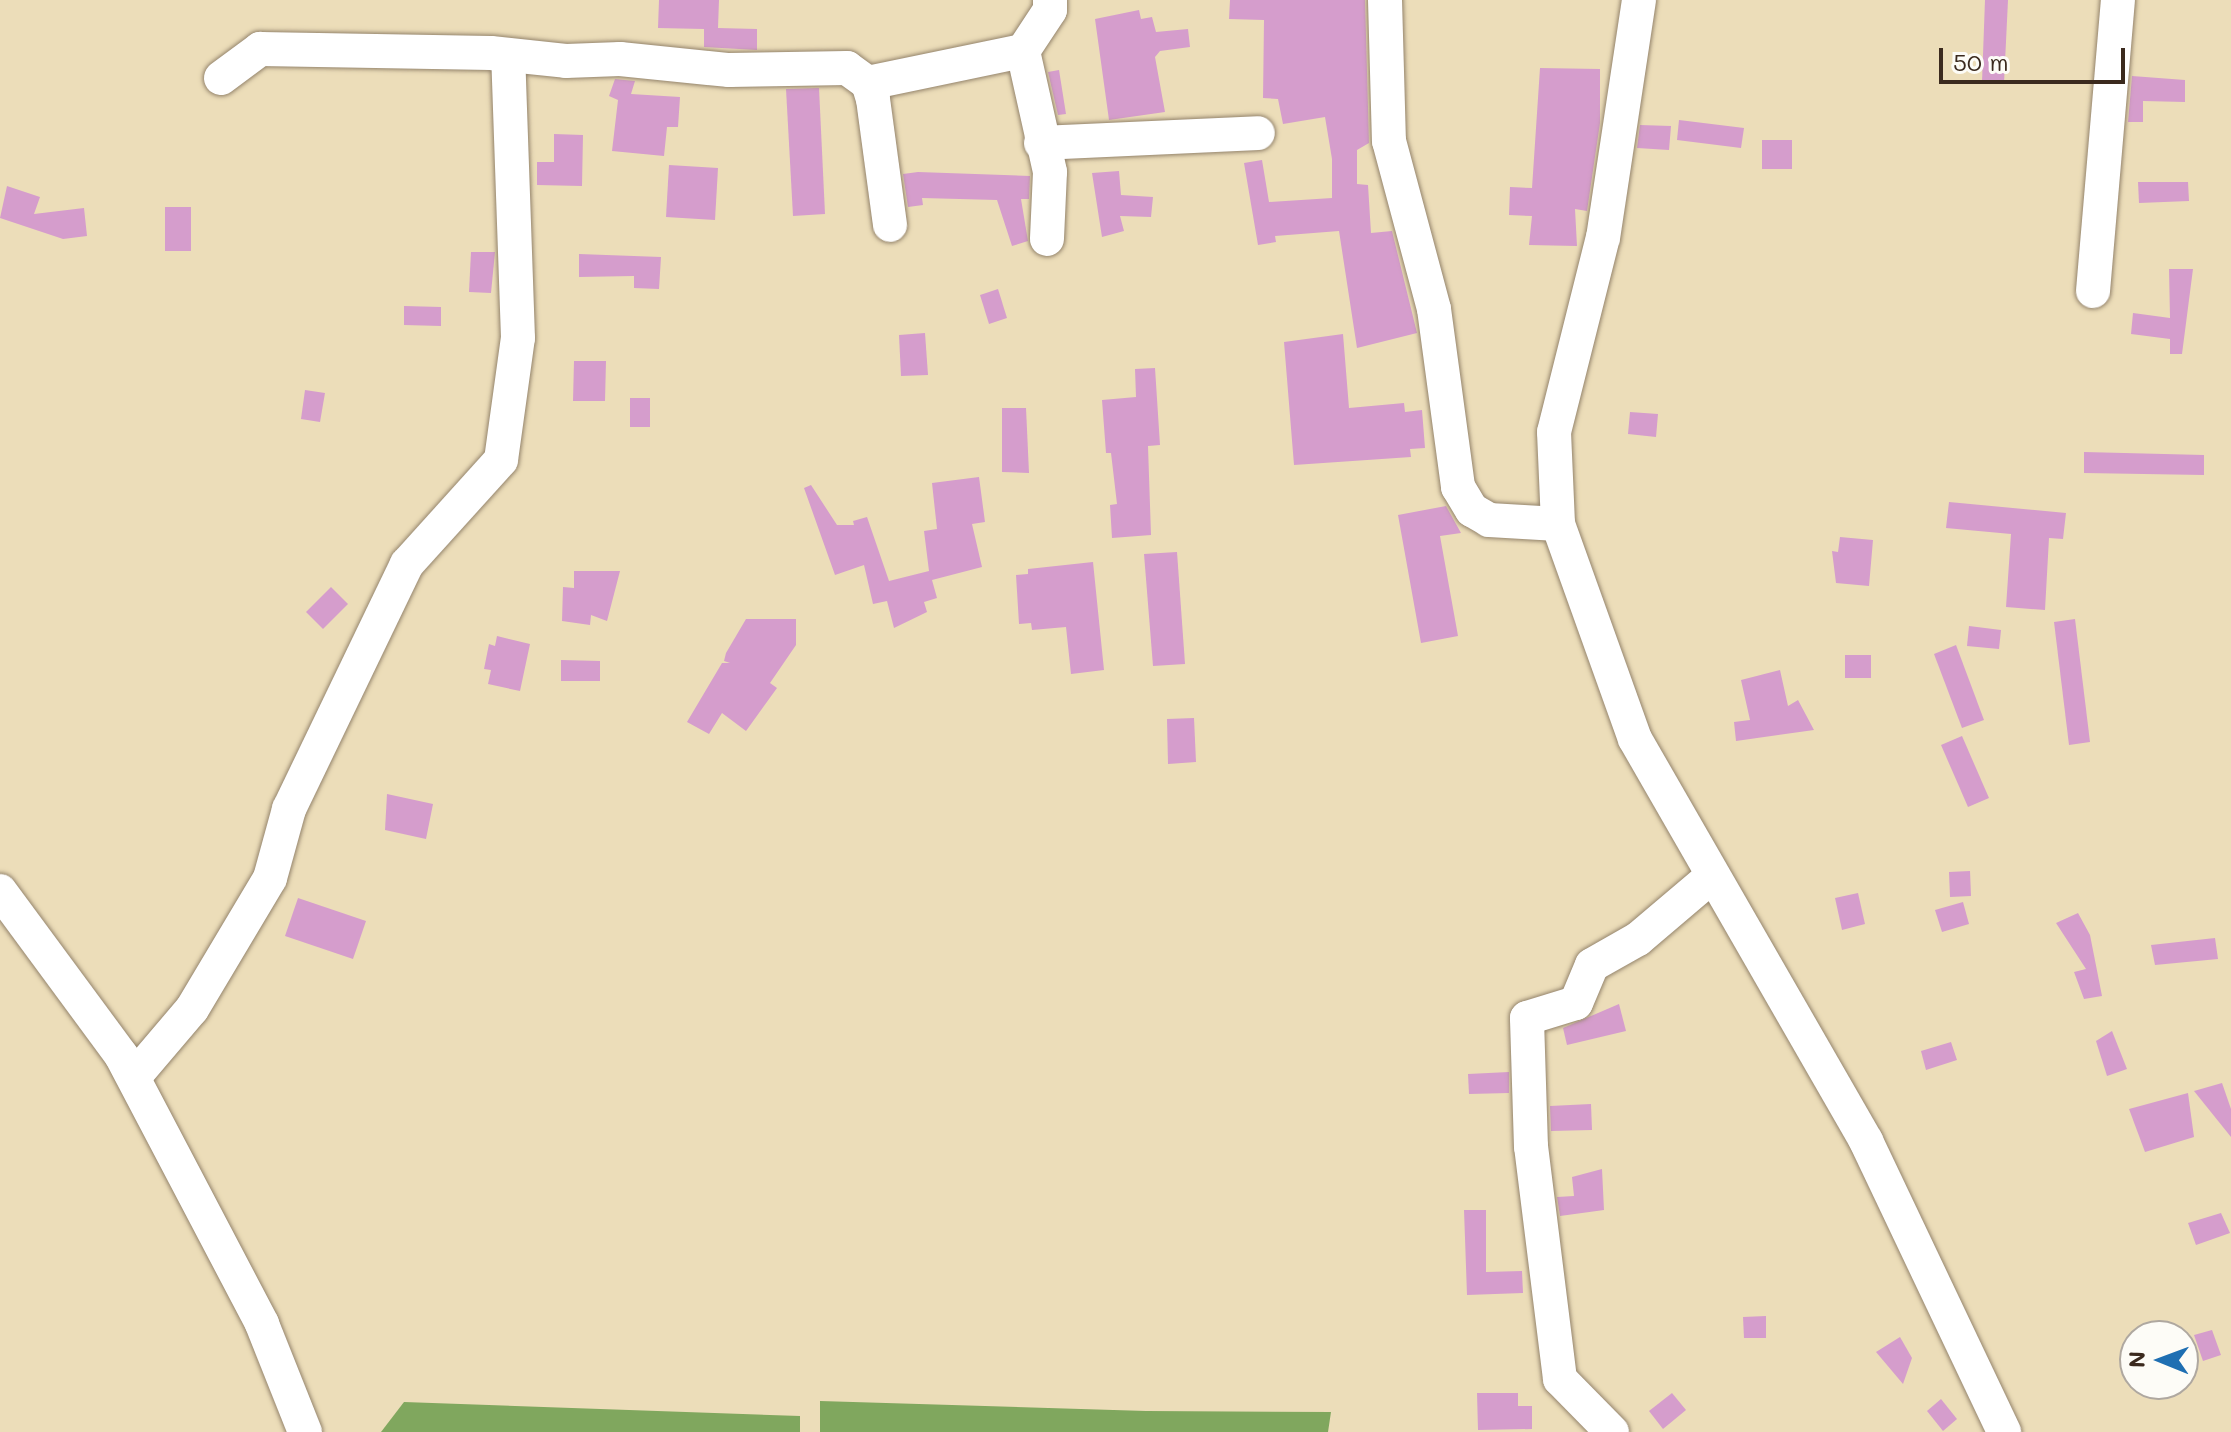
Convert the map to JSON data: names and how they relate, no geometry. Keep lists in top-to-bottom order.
{
  "scale_bar": "50 m",
  "north": "left"
}
